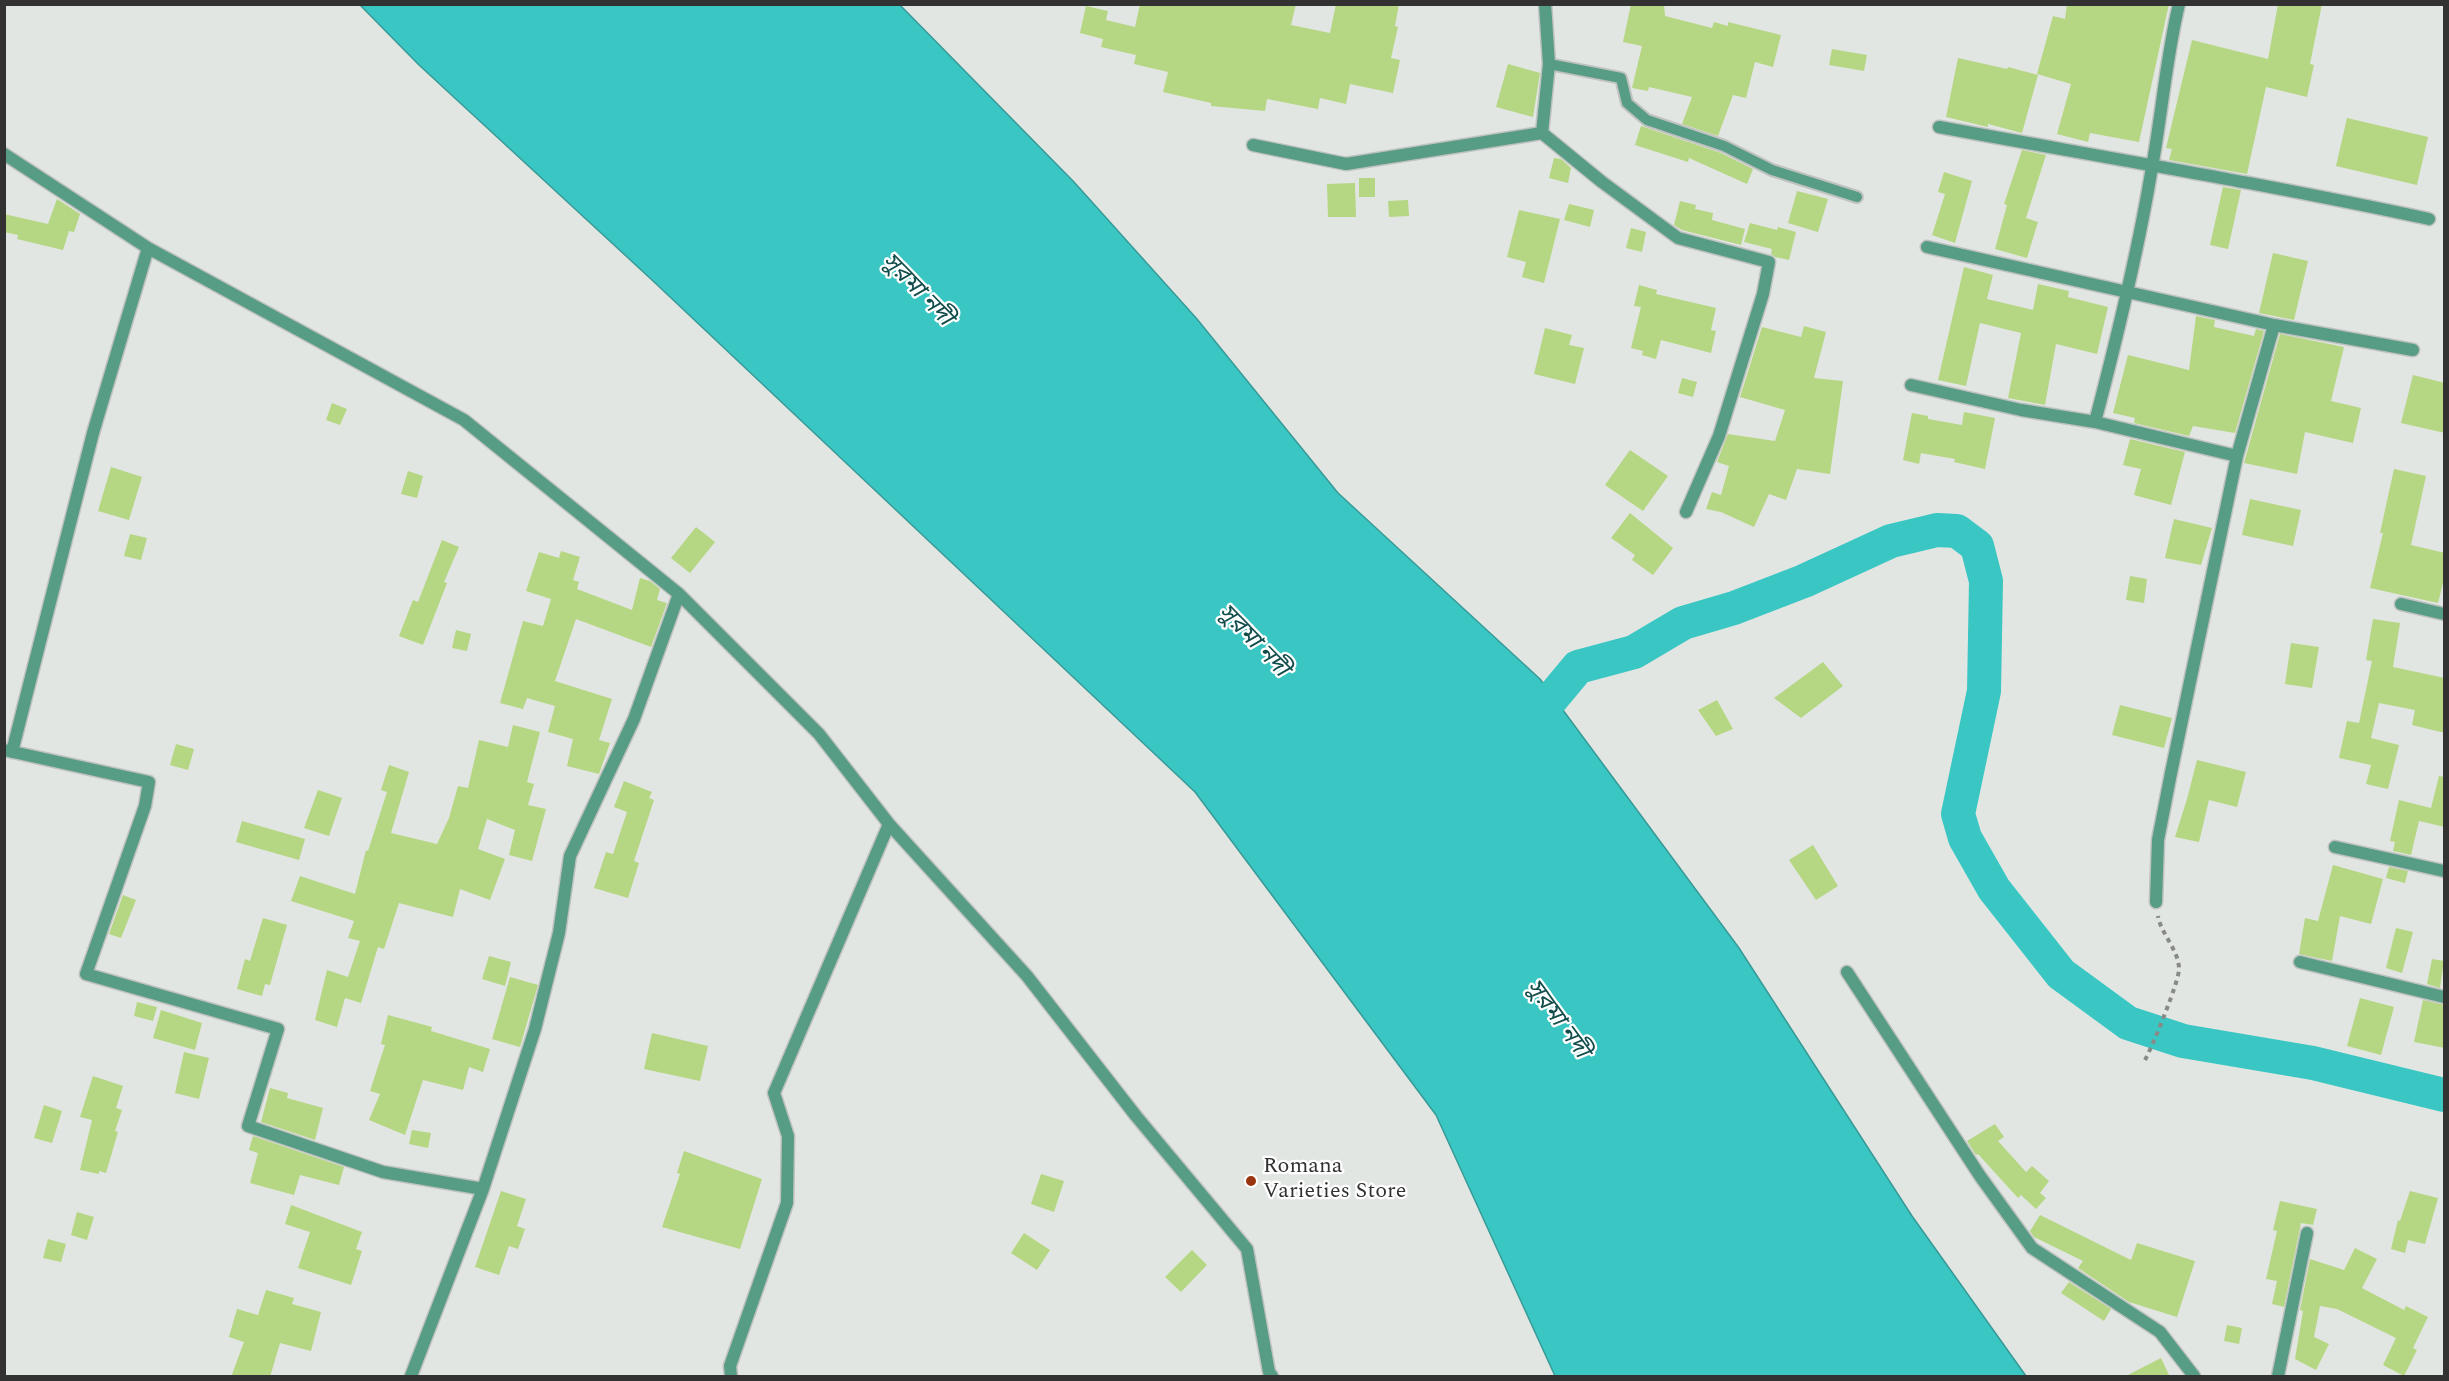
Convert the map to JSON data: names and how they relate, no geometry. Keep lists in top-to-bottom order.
{
  "water": ["সুরমা নদী"],
  "places": ["Romana Varieties Store"]
}
